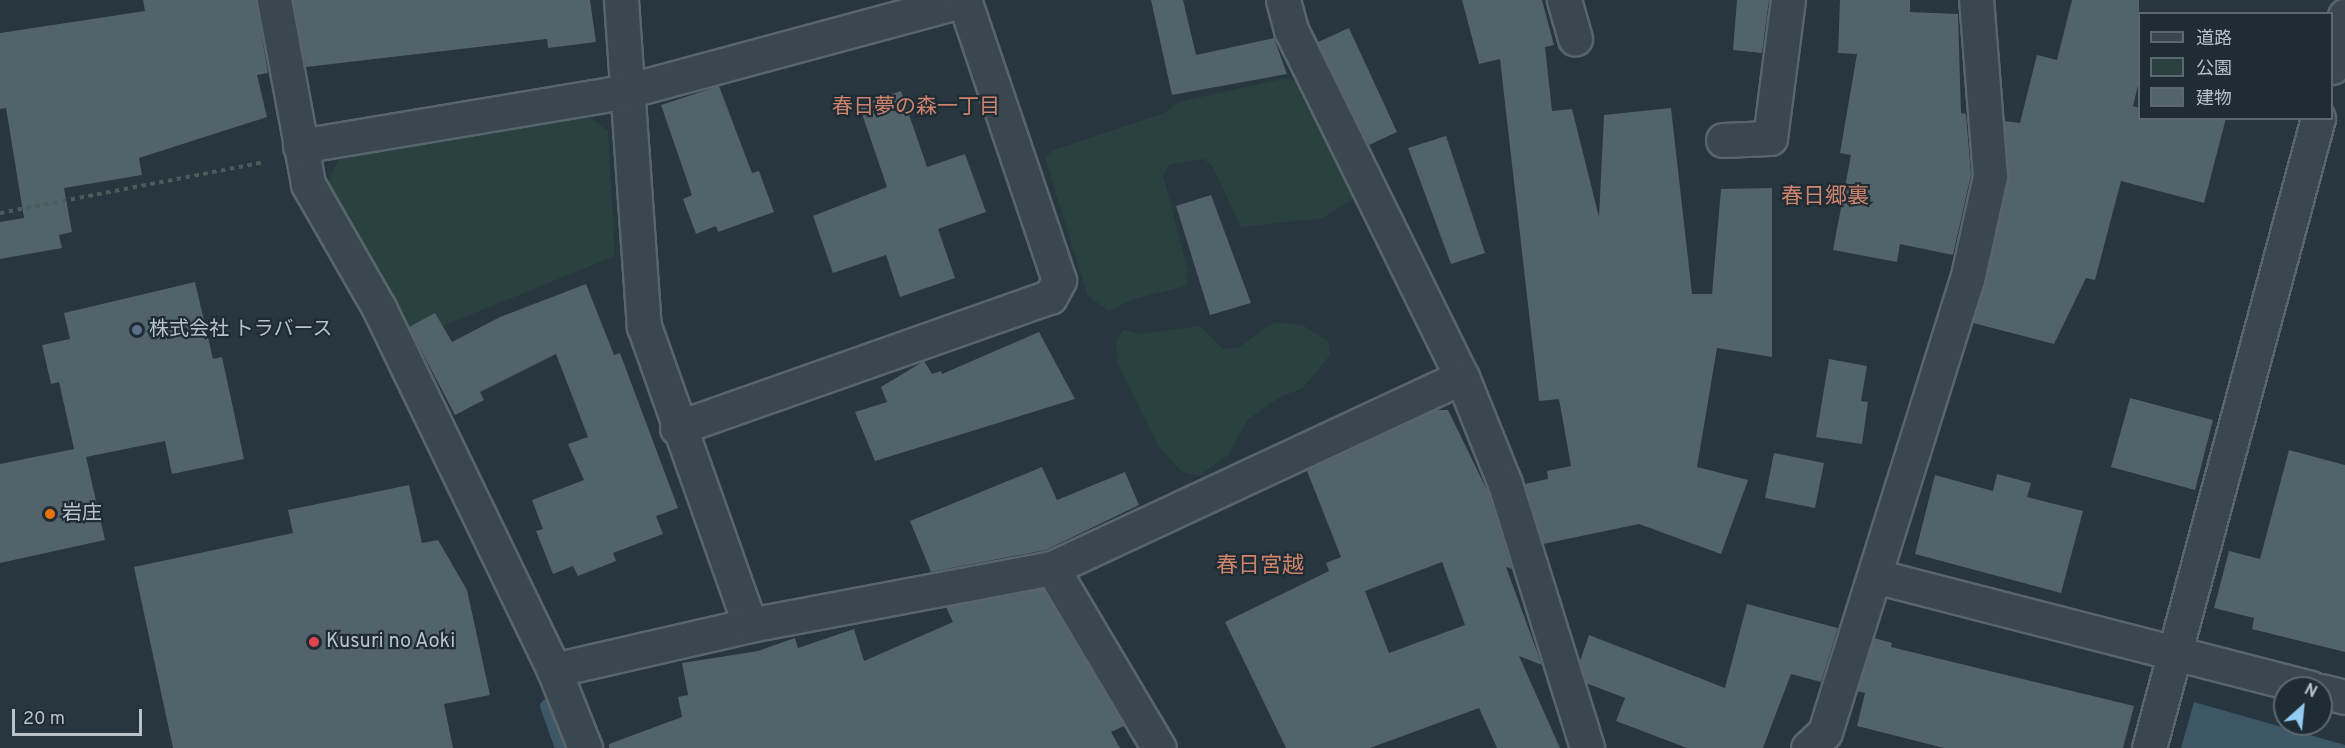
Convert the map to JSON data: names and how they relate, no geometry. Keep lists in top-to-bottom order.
{
  "districts": ["春日夢の森一丁目", "春日郷裏", "春日宮越"],
  "places": ["株式会社 トラバース", "岩庄", "Kusuri no Aoki"],
  "legend": ["道路", "公園", "建物"],
  "scale_bar": "20 m",
  "north": "top right"
}
